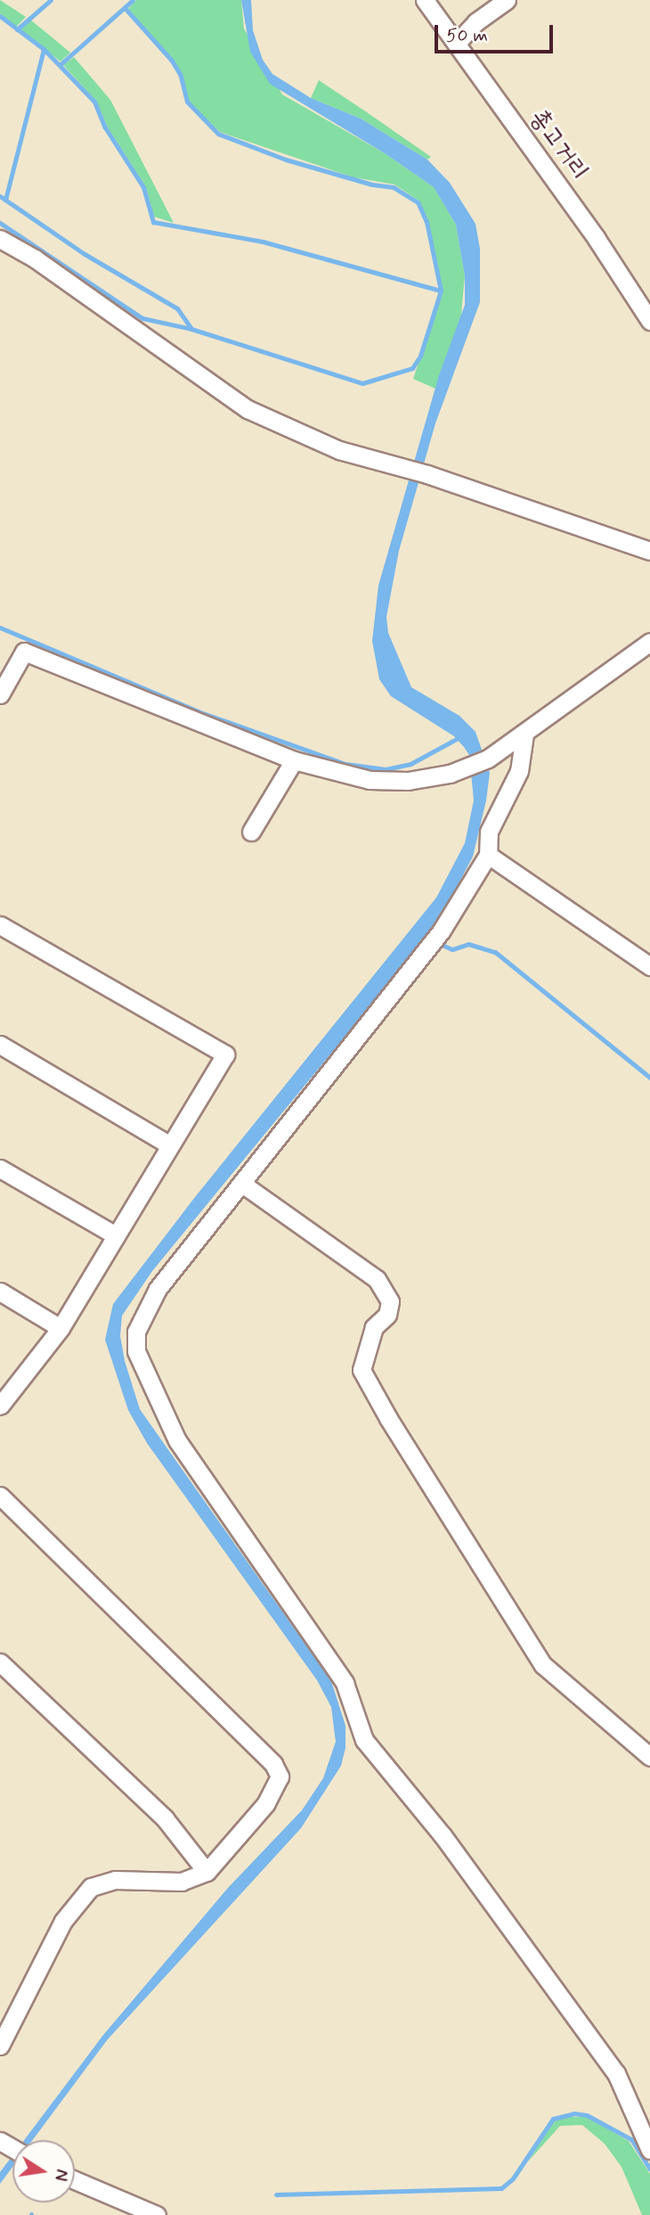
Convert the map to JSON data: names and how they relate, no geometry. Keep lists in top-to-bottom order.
{
  "streets": {
    "street": ["총고거리"]
  },
  "scale_bar": "50 m",
  "north": "right"
}
